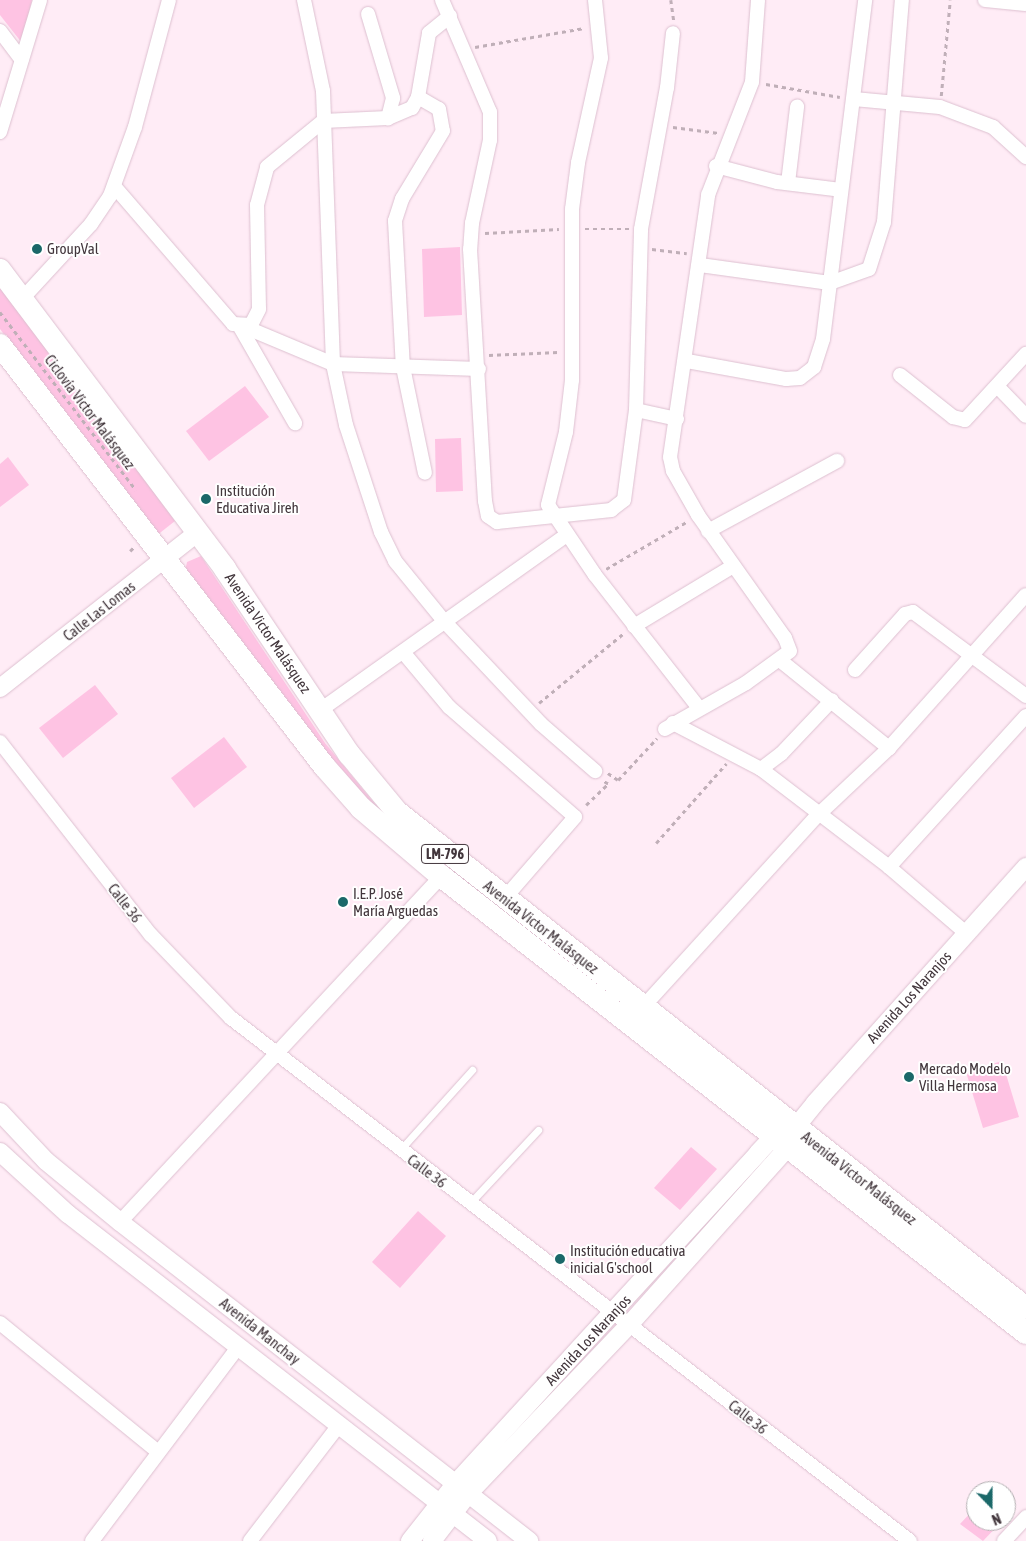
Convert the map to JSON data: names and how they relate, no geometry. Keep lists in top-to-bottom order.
{
  "streets": {
    "main road": ["Avenida Victor Malásquez", "LM-796"],
    "street": [
      "Calle Las Lomas",
      "Calle 36",
      "Avenida Los Naranjos",
      "Avenida Manchay"
    ],
    "path": ["Ciclovía Víctor Malásquez"]
  },
  "crossings": [
    ["Calle Las Lomas", "Avenida Victor Malásquez"],
    ["Avenida Victor Malásquez", "Avenida Los Naranjos"],
    ["Calle 36", "Avenida Los Naranjos"],
    ["Avenida Los Naranjos", "Avenida Manchay"]
  ],
  "places": [
    "GroupVal",
    "Institución Educativa Jireh",
    "I.E.P. José María Arguedas",
    "Mercado Modelo Villa Hermosa",
    "Institución educativa inicial G'school"
  ],
  "north": "bottom"
}
